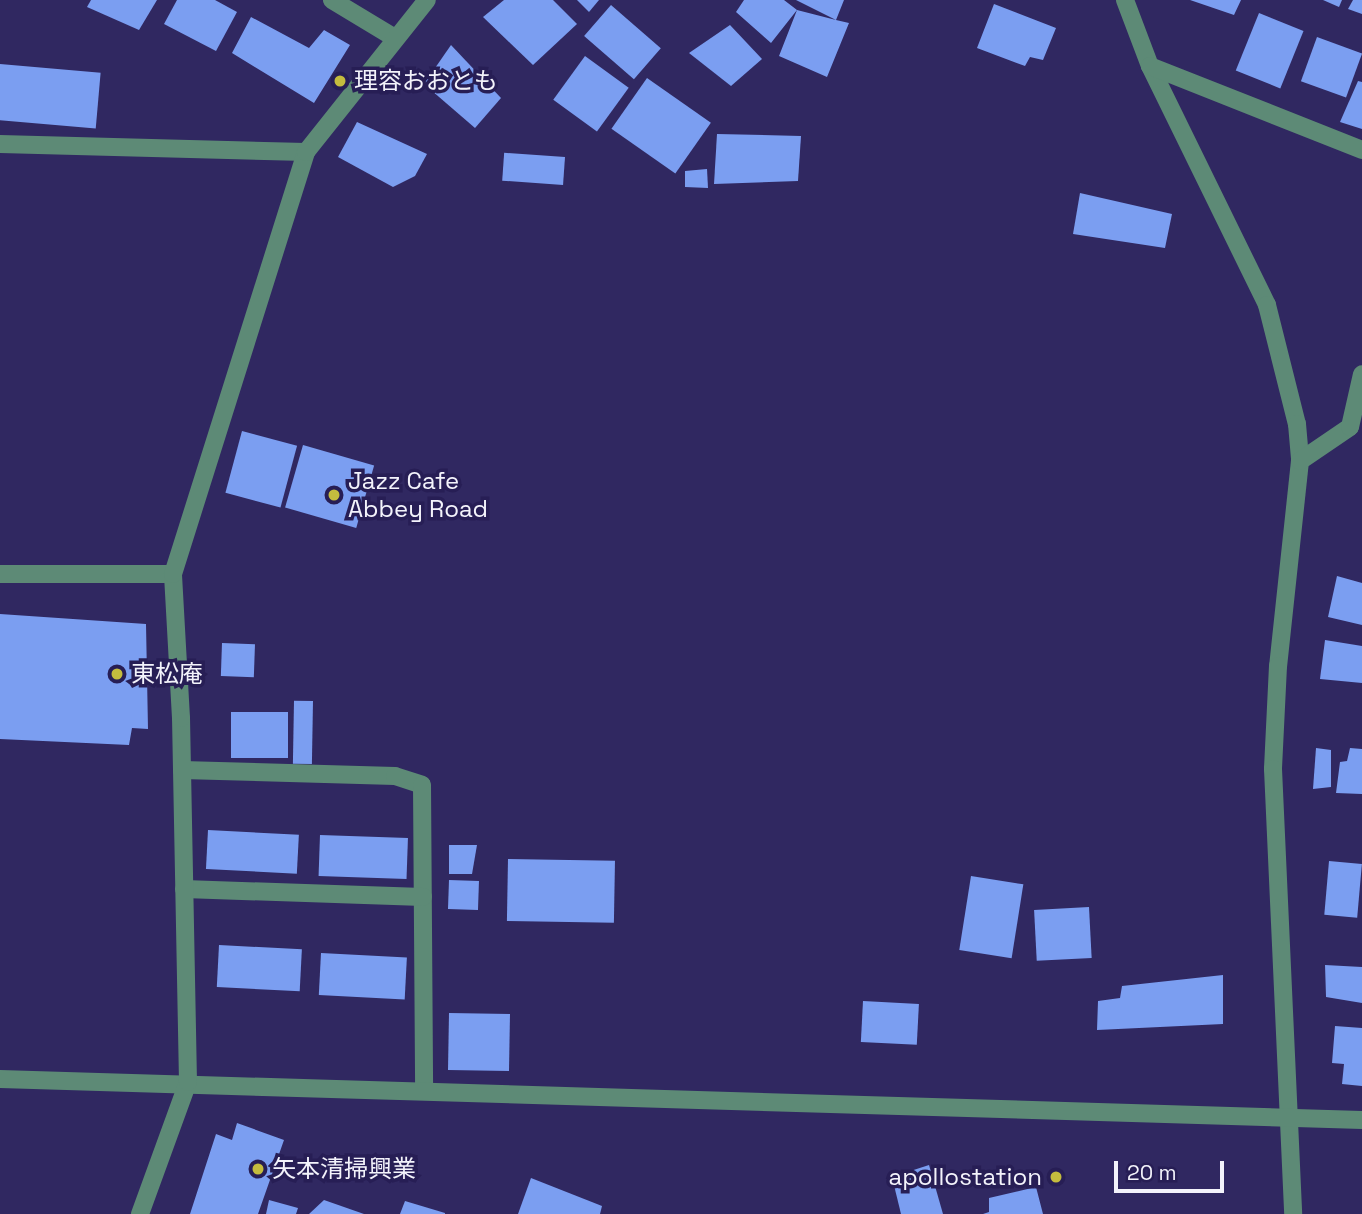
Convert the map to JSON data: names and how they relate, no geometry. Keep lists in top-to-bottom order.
{
  "places": [
    "理容おおとも",
    "Jazz Cafe Abbey Road",
    "東松庵",
    "矢本清掃興業",
    "apollostation"
  ],
  "scale_bar": "20 m"
}
